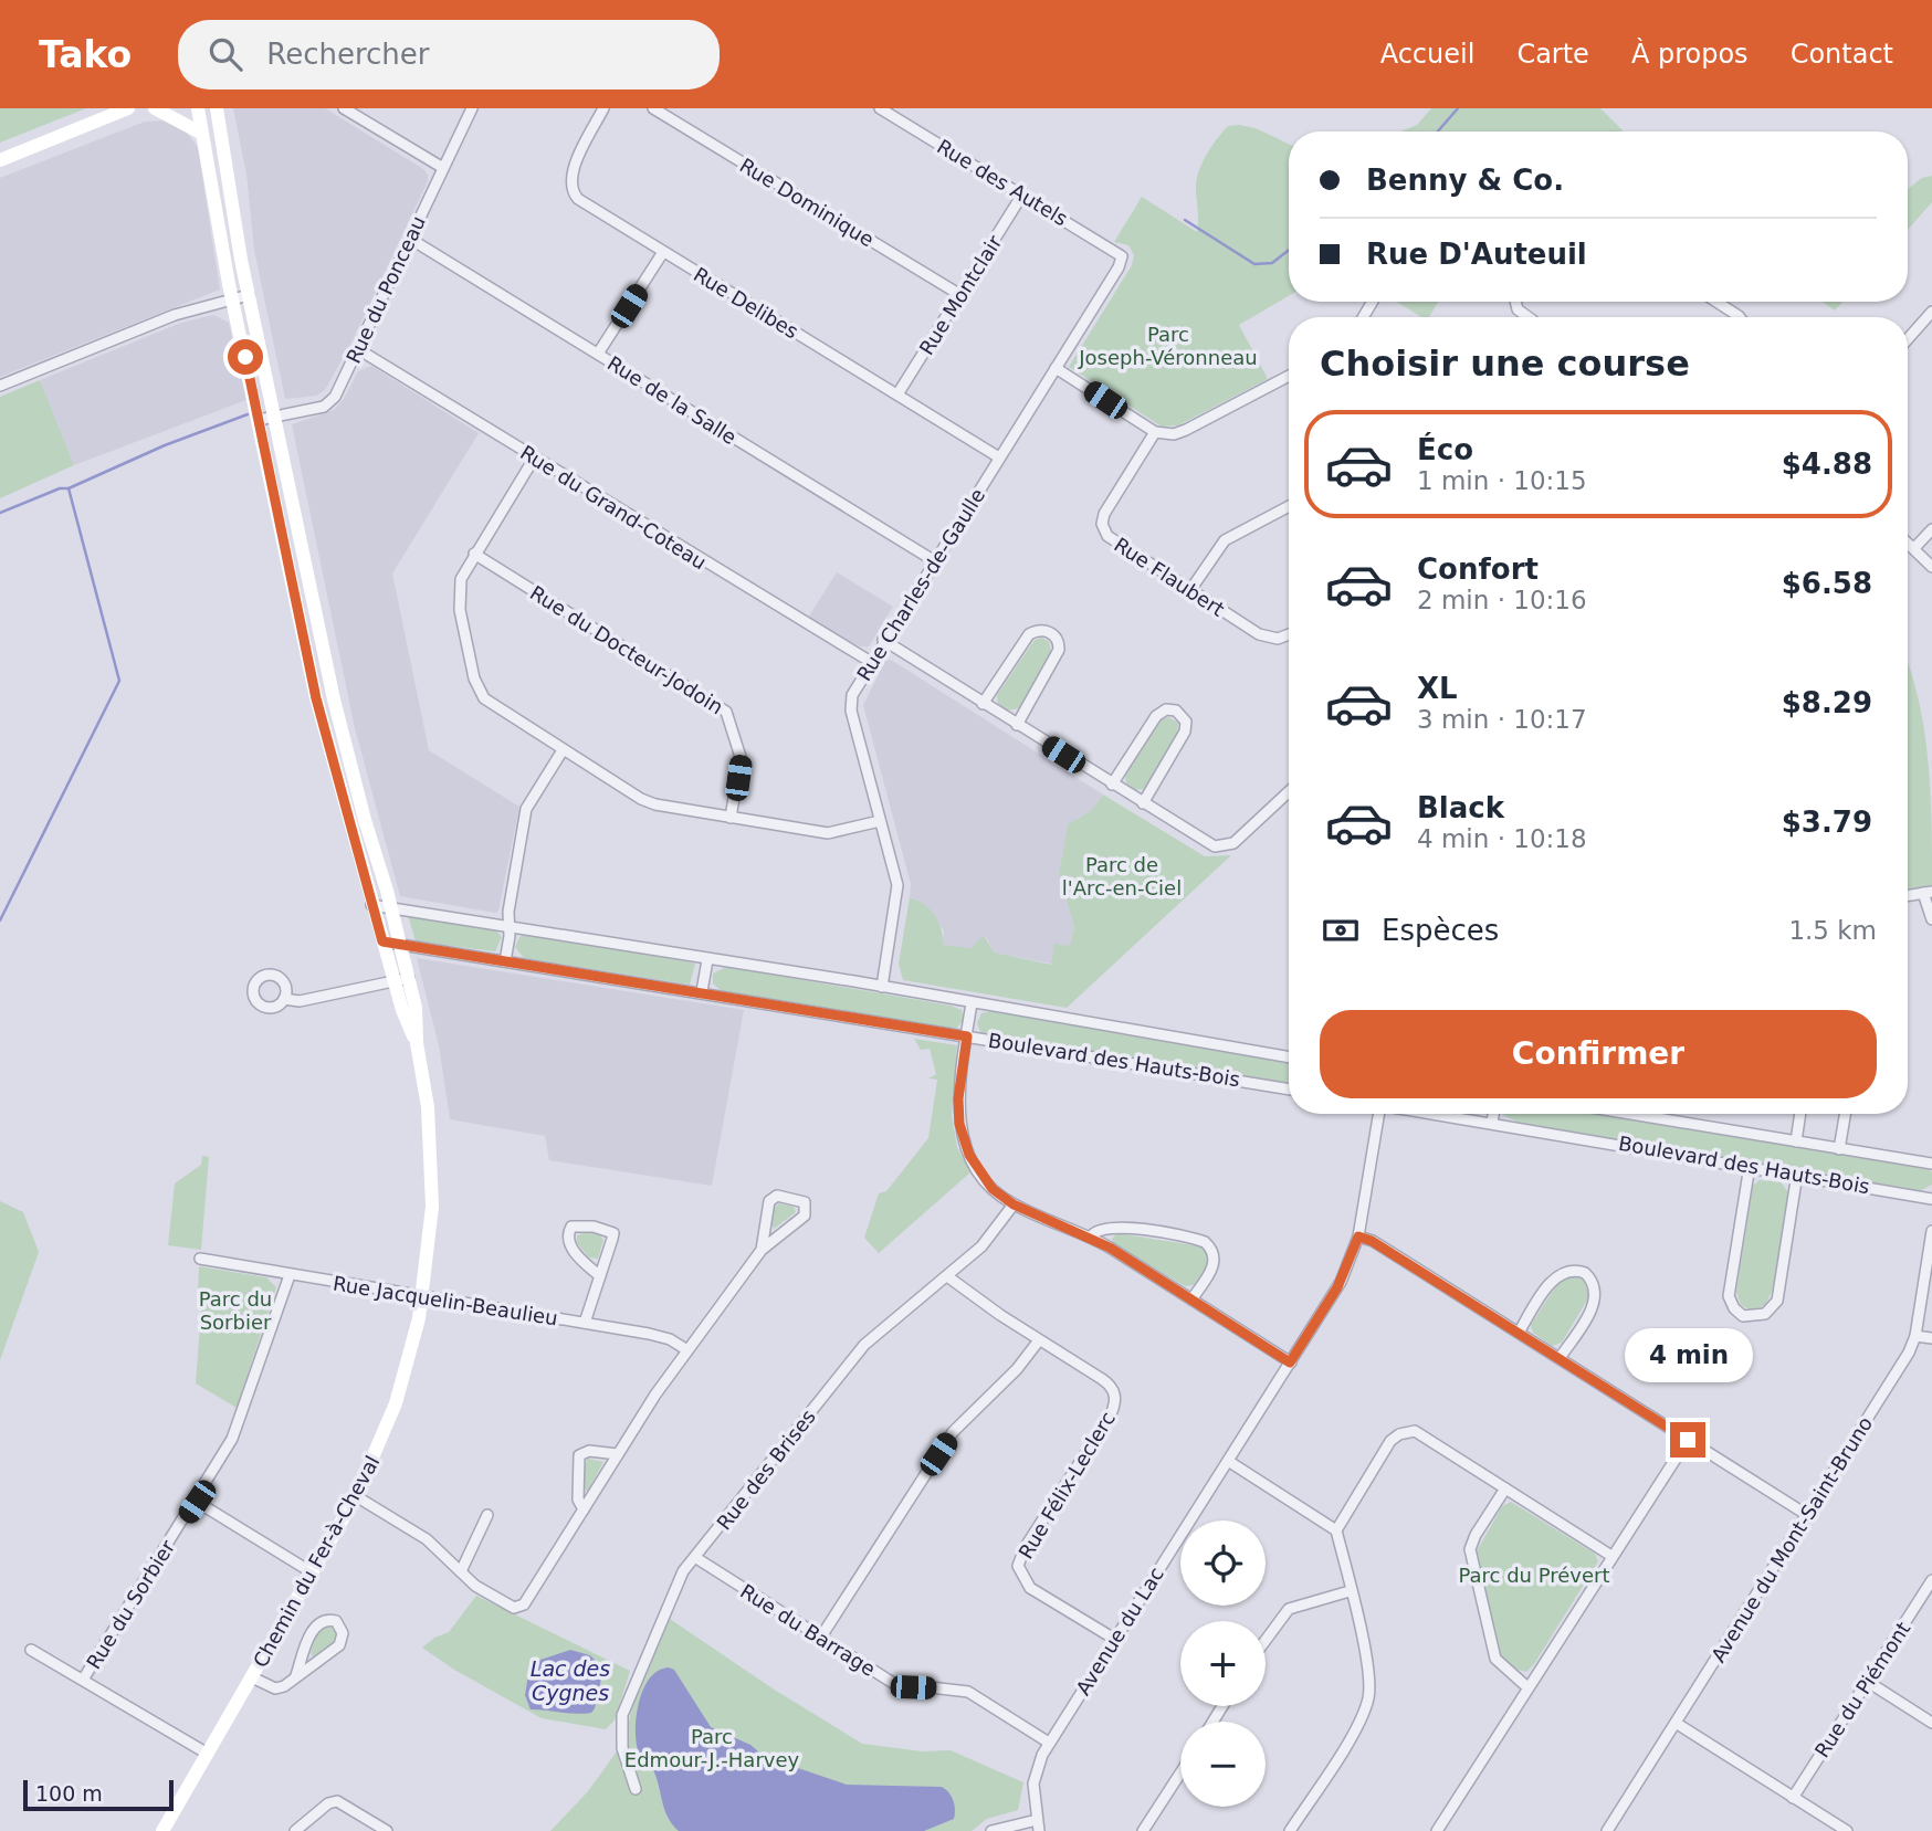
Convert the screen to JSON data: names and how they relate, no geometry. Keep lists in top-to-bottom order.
{
  "streets": {
    "street": [
      "Rue des Autels",
      "Rue Dominique",
      "Rue du Ponceau",
      "Rue Montclair",
      "Rue Delibes",
      "Rue de la Salle",
      "Rue du Grand-Coteau",
      "Rue Flaubert",
      "Rue Charles-de-Gaulle",
      "Rue du Docteur-Jodoin",
      "Boulevard des Hauts-Bois",
      "Rue Jacquelin-Beaulieu",
      "Rue des Brises",
      "Rue Félix-Leclerc",
      "Avenue du Mont-Saint-Bruno",
      "Chemin du Fer-à-Cheval",
      "Rue du Sorbier",
      "Rue du Barrage",
      "Avenue du Lac",
      "Rue du Piémont"
    ]
  },
  "crossings": [
    ["Rue des Autels", "Rue Montclair"],
    ["Rue des Autels", "Rue Charles-de-Gaulle"],
    ["Rue Dominique", "Rue Montclair"],
    ["Rue du Ponceau", "Rue de la Salle"],
    ["Rue du Ponceau", "Rue du Grand-Coteau"],
    ["Rue du Ponceau", "Chemin du Fer-à-Cheval"],
    ["Rue Montclair", "Rue Delibes"],
    ["Rue Delibes", "Rue Charles-de-Gaulle"],
    ["Rue de la Salle", "Rue Charles-de-Gaulle"],
    ["Rue du Grand-Coteau", "Rue Charles-de-Gaulle"],
    ["Rue Charles-de-Gaulle", "Boulevard des Hauts-Bois"],
    ["Boulevard des Hauts-Bois", "Chemin du Fer-à-Cheval"],
    ["Rue Jacquelin-Beaulieu", "Chemin du Fer-à-Cheval"],
    ["Rue Jacquelin-Beaulieu", "Rue du Sorbier"],
    ["Rue des Brises", "Rue Félix-Leclerc"],
    ["Rue des Brises", "Rue du Barrage"],
    ["Rue Félix-Leclerc", "Avenue du Lac"],
    ["Rue du Barrage", "Avenue du Lac"]
  ],
  "water": ["Lac des Cygnes"],
  "parks": [
    "Parc Joseph-Véronneau",
    "Parc de l'Arc-en-Ciel",
    "Parc du Sorbier",
    "Parc du Prévert",
    "Parc Edmour-J.-Harvey"
  ],
  "scale_bar": "100 m",
  "page": {
    "header": "Tako",
    "search": "Rechercher",
    "nav": [
      "Accueil",
      "Carte",
      "À propos",
      "Contact"
    ],
    "banner": ["Benny & Co.", "Rue D'Auteuil"],
    "heading": "Choisir une course",
    "list": [
      {
        "name": "Éco",
        "note": "1 min · 10:15",
        "value": "$4.88"
      },
      {
        "name": "Confort",
        "note": "2 min · 10:16",
        "value": "$6.58"
      },
      {
        "name": "XL",
        "note": "3 min · 10:17",
        "value": "$8.29"
      },
      {
        "name": "Black",
        "note": "4 min · 10:18",
        "value": "$3.79"
      }
    ],
    "pay": ["Espèces", "1.5 km"],
    "buttons": "Confirmer",
    "bubble": "4 min",
    "map_buttons": ["+", "−"],
    "scale": "100 m"
  }
}
